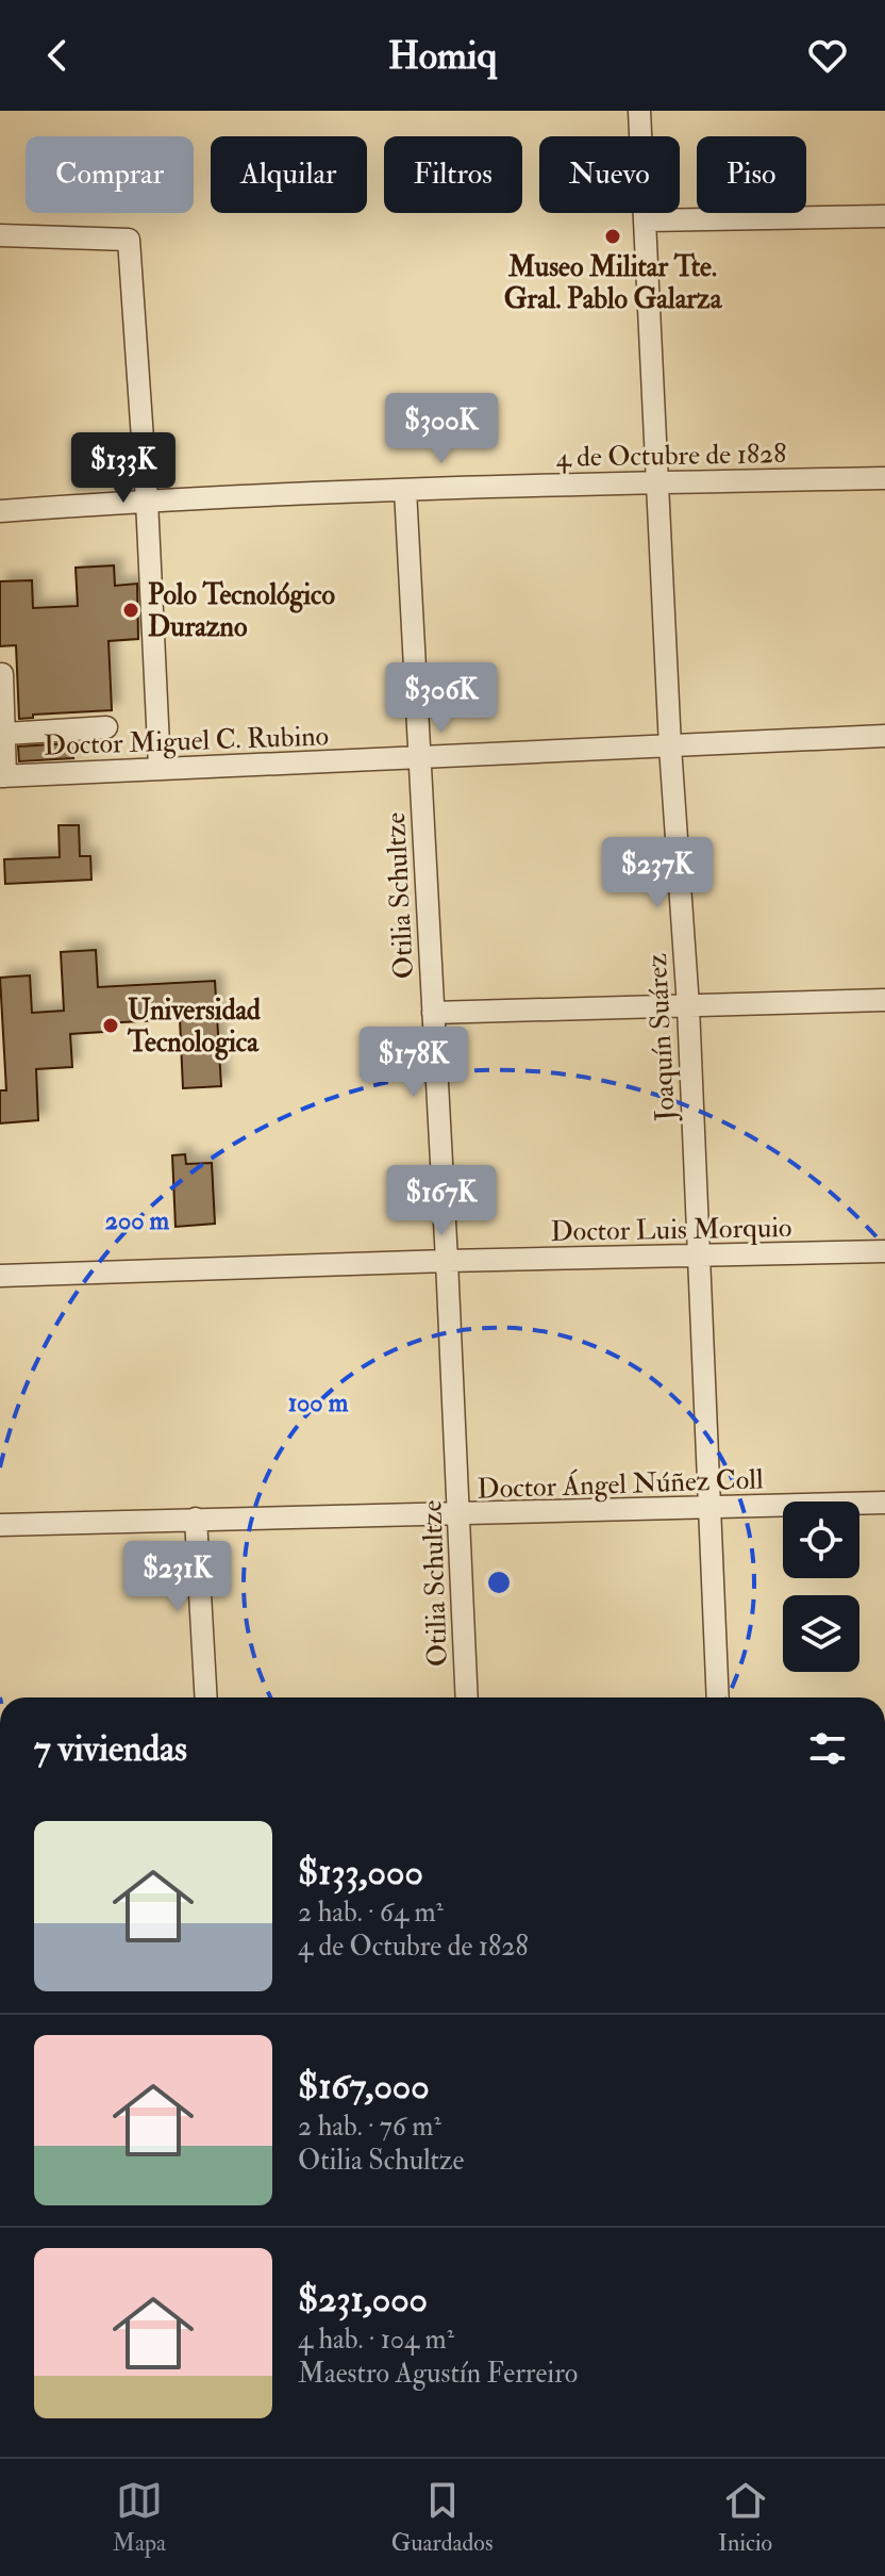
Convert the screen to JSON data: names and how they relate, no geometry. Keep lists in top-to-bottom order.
{
  "streets": {
    "street": [
      "4 de Octubre de 1828",
      "Doctor Miguel C. Rubino",
      "Otilia Schultze",
      "Joaquín Suárez",
      "Doctor Luis Morquio",
      "Doctor Ángel Núñez Coll"
    ]
  },
  "crossings": [
    ["4 de Octubre de 1828", "Otilia Schultze"],
    ["4 de Octubre de 1828", "Joaquín Suárez"],
    ["Doctor Miguel C. Rubino", "Otilia Schultze"],
    ["Doctor Miguel C. Rubino", "Joaquín Suárez"],
    ["Otilia Schultze", "Doctor Luis Morquio"],
    ["Otilia Schultze", "Doctor Ángel Núñez Coll"],
    ["Joaquín Suárez", "Doctor Luis Morquio"],
    ["Joaquín Suárez", "Doctor Ángel Núñez Coll"]
  ],
  "places": ["Museo Militar Tte. Gral. Pablo Galarza", "Polo Tecnológico Durazno", "Universidad Tecnologica"],
  "page": {
    "header": "Homiq",
    "chip": [
      "Comprar",
      "Alquilar",
      "Filtros",
      "Nuevo",
      "Piso"
    ],
    "price": [
      "$300K",
      "$133K",
      "$306K",
      "$237K",
      "$178K",
      "$167K",
      "$231K"
    ],
    "heading": "7 viviendas",
    "list": [
      {
        "name": "$133,000",
        "note": "2 hab. · 64 m² · 4 de Octubre de 1828"
      },
      {
        "name": "$167,000",
        "note": "2 hab. · 76 m² · Otilia Schultze"
      },
      {
        "name": "$231,000",
        "note": "4 hab. · 104 m² · Maestro Agustín Ferreiro"
      }
    ],
    "tabs": ["Mapa", "Guardados", "Inicio"]
  },
  "rings": ["200 m", "100 m"]
}
